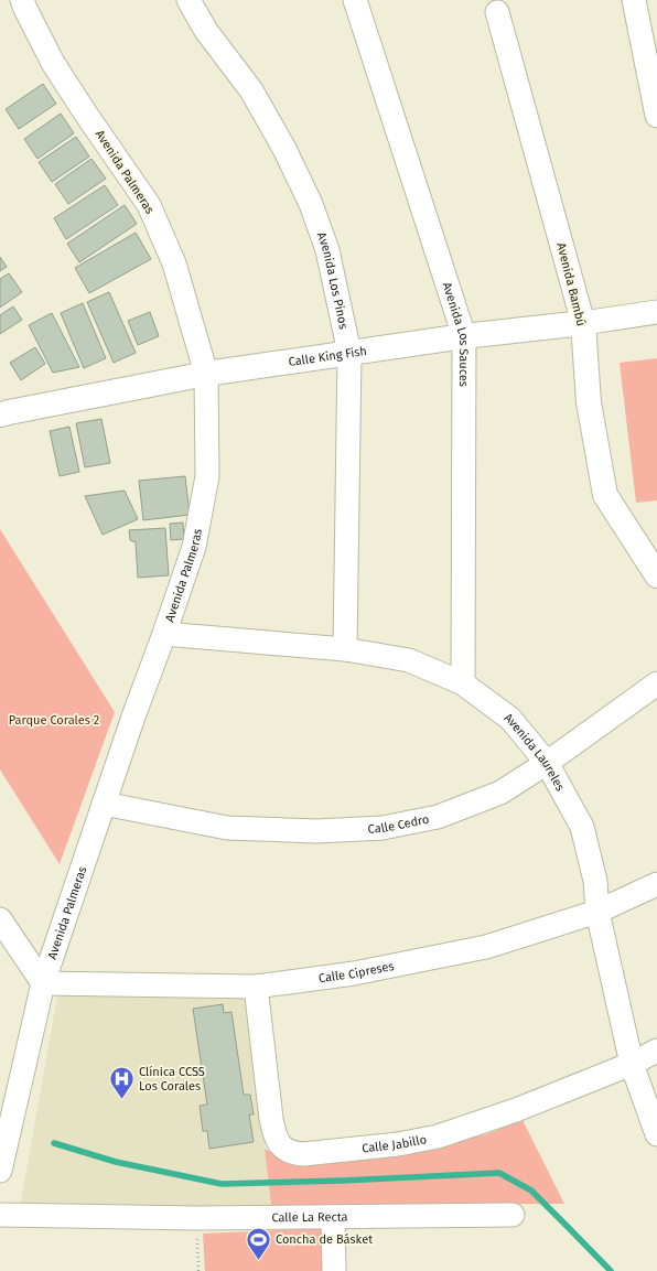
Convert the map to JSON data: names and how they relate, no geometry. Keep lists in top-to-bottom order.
{
  "streets": {
    "street": [
      "Avenida Palmeras",
      "Avenida Los Pinos",
      "Avenida Bambú",
      "Avenida Los Sauces",
      "Calle King Fish",
      "Avenida Laureles",
      "Calle Cedro",
      "Calle Cipreses",
      "Calle Jabillo",
      "Calle La Recta"
    ]
  },
  "crossings": [
    ["Avenida Palmeras", "Calle King Fish"],
    ["Avenida Palmeras", "Avenida Laureles"],
    ["Avenida Palmeras", "Calle Cedro"],
    ["Avenida Palmeras", "Calle Cipreses"],
    ["Avenida Los Pinos", "Calle King Fish"],
    ["Avenida Los Pinos", "Avenida Laureles"],
    ["Avenida Bambú", "Calle King Fish"],
    ["Avenida Los Sauces", "Calle King Fish"],
    ["Avenida Los Sauces", "Avenida Laureles"],
    ["Avenida Laureles", "Calle Cedro"],
    ["Avenida Laureles", "Calle Cipreses"],
    ["Avenida Laureles", "Calle Jabillo"],
    ["Calle Cipreses", "Calle Jabillo"]
  ],
  "parks": ["Parque Corales 2"],
  "places": {
    "hospital": ["Clínica CCSS Los Corales"],
    "sports": ["Concha de Básket"]
  }
}
